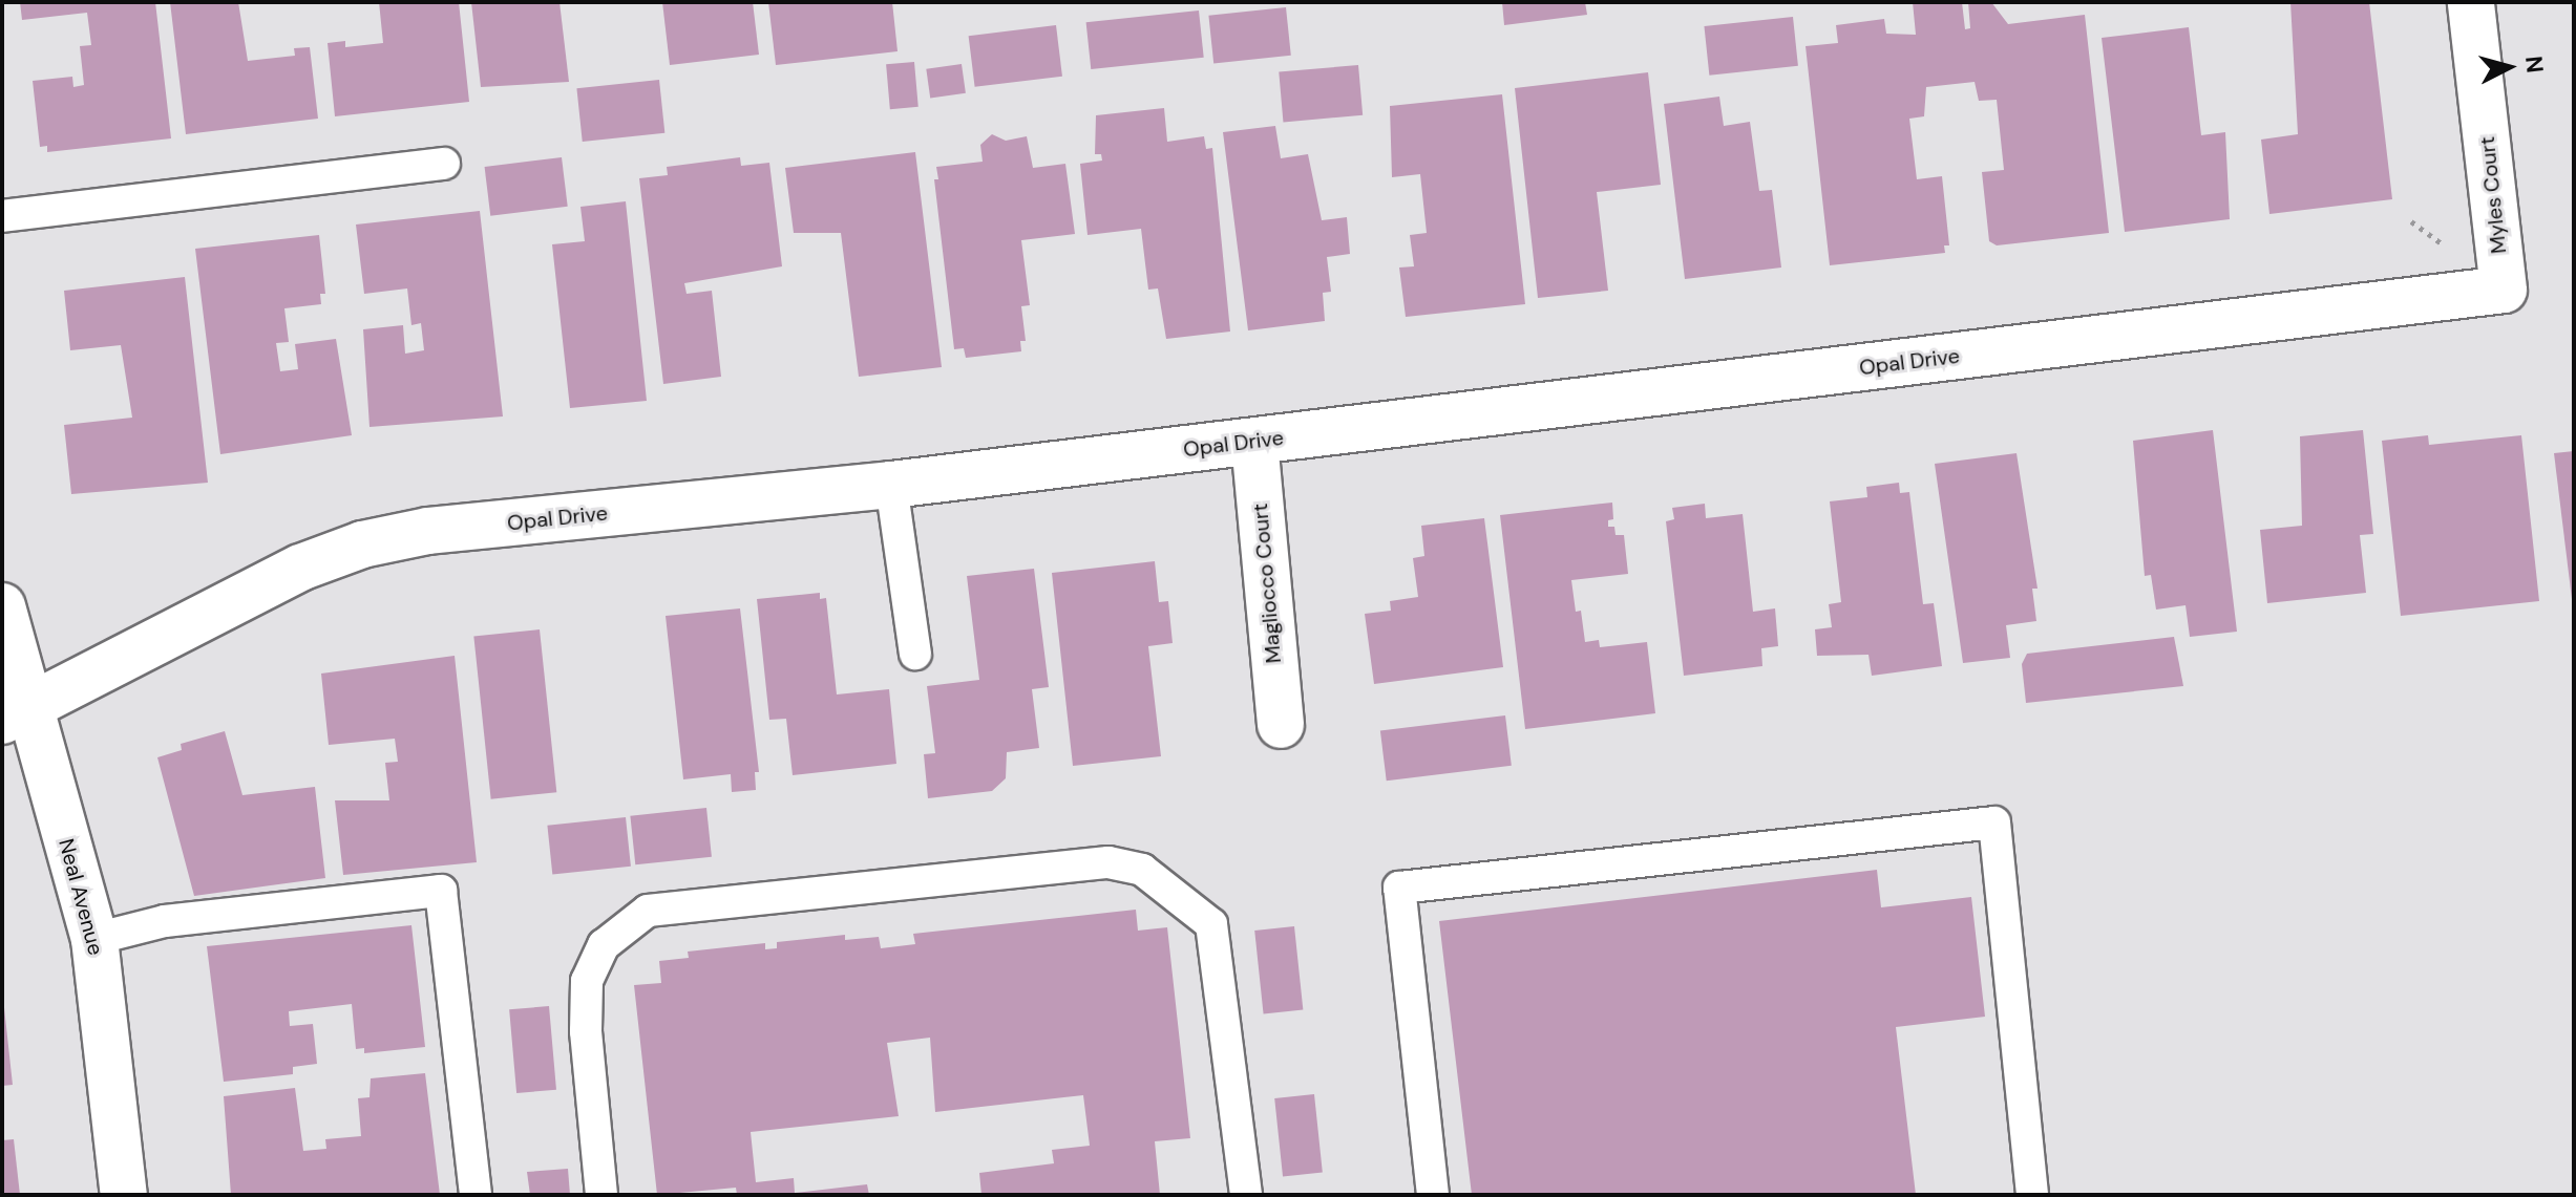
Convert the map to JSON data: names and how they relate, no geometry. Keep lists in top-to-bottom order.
{
  "streets": {
    "street": [
      "Myles Court",
      "Opal Drive",
      "Magliocco Court",
      "Neal Avenue"
    ]
  },
  "crossings": [
    ["Myles Court", "Opal Drive"],
    ["Opal Drive", "Magliocco Court"],
    ["Opal Drive", "Neal Avenue"]
  ],
  "north": "right"
}
